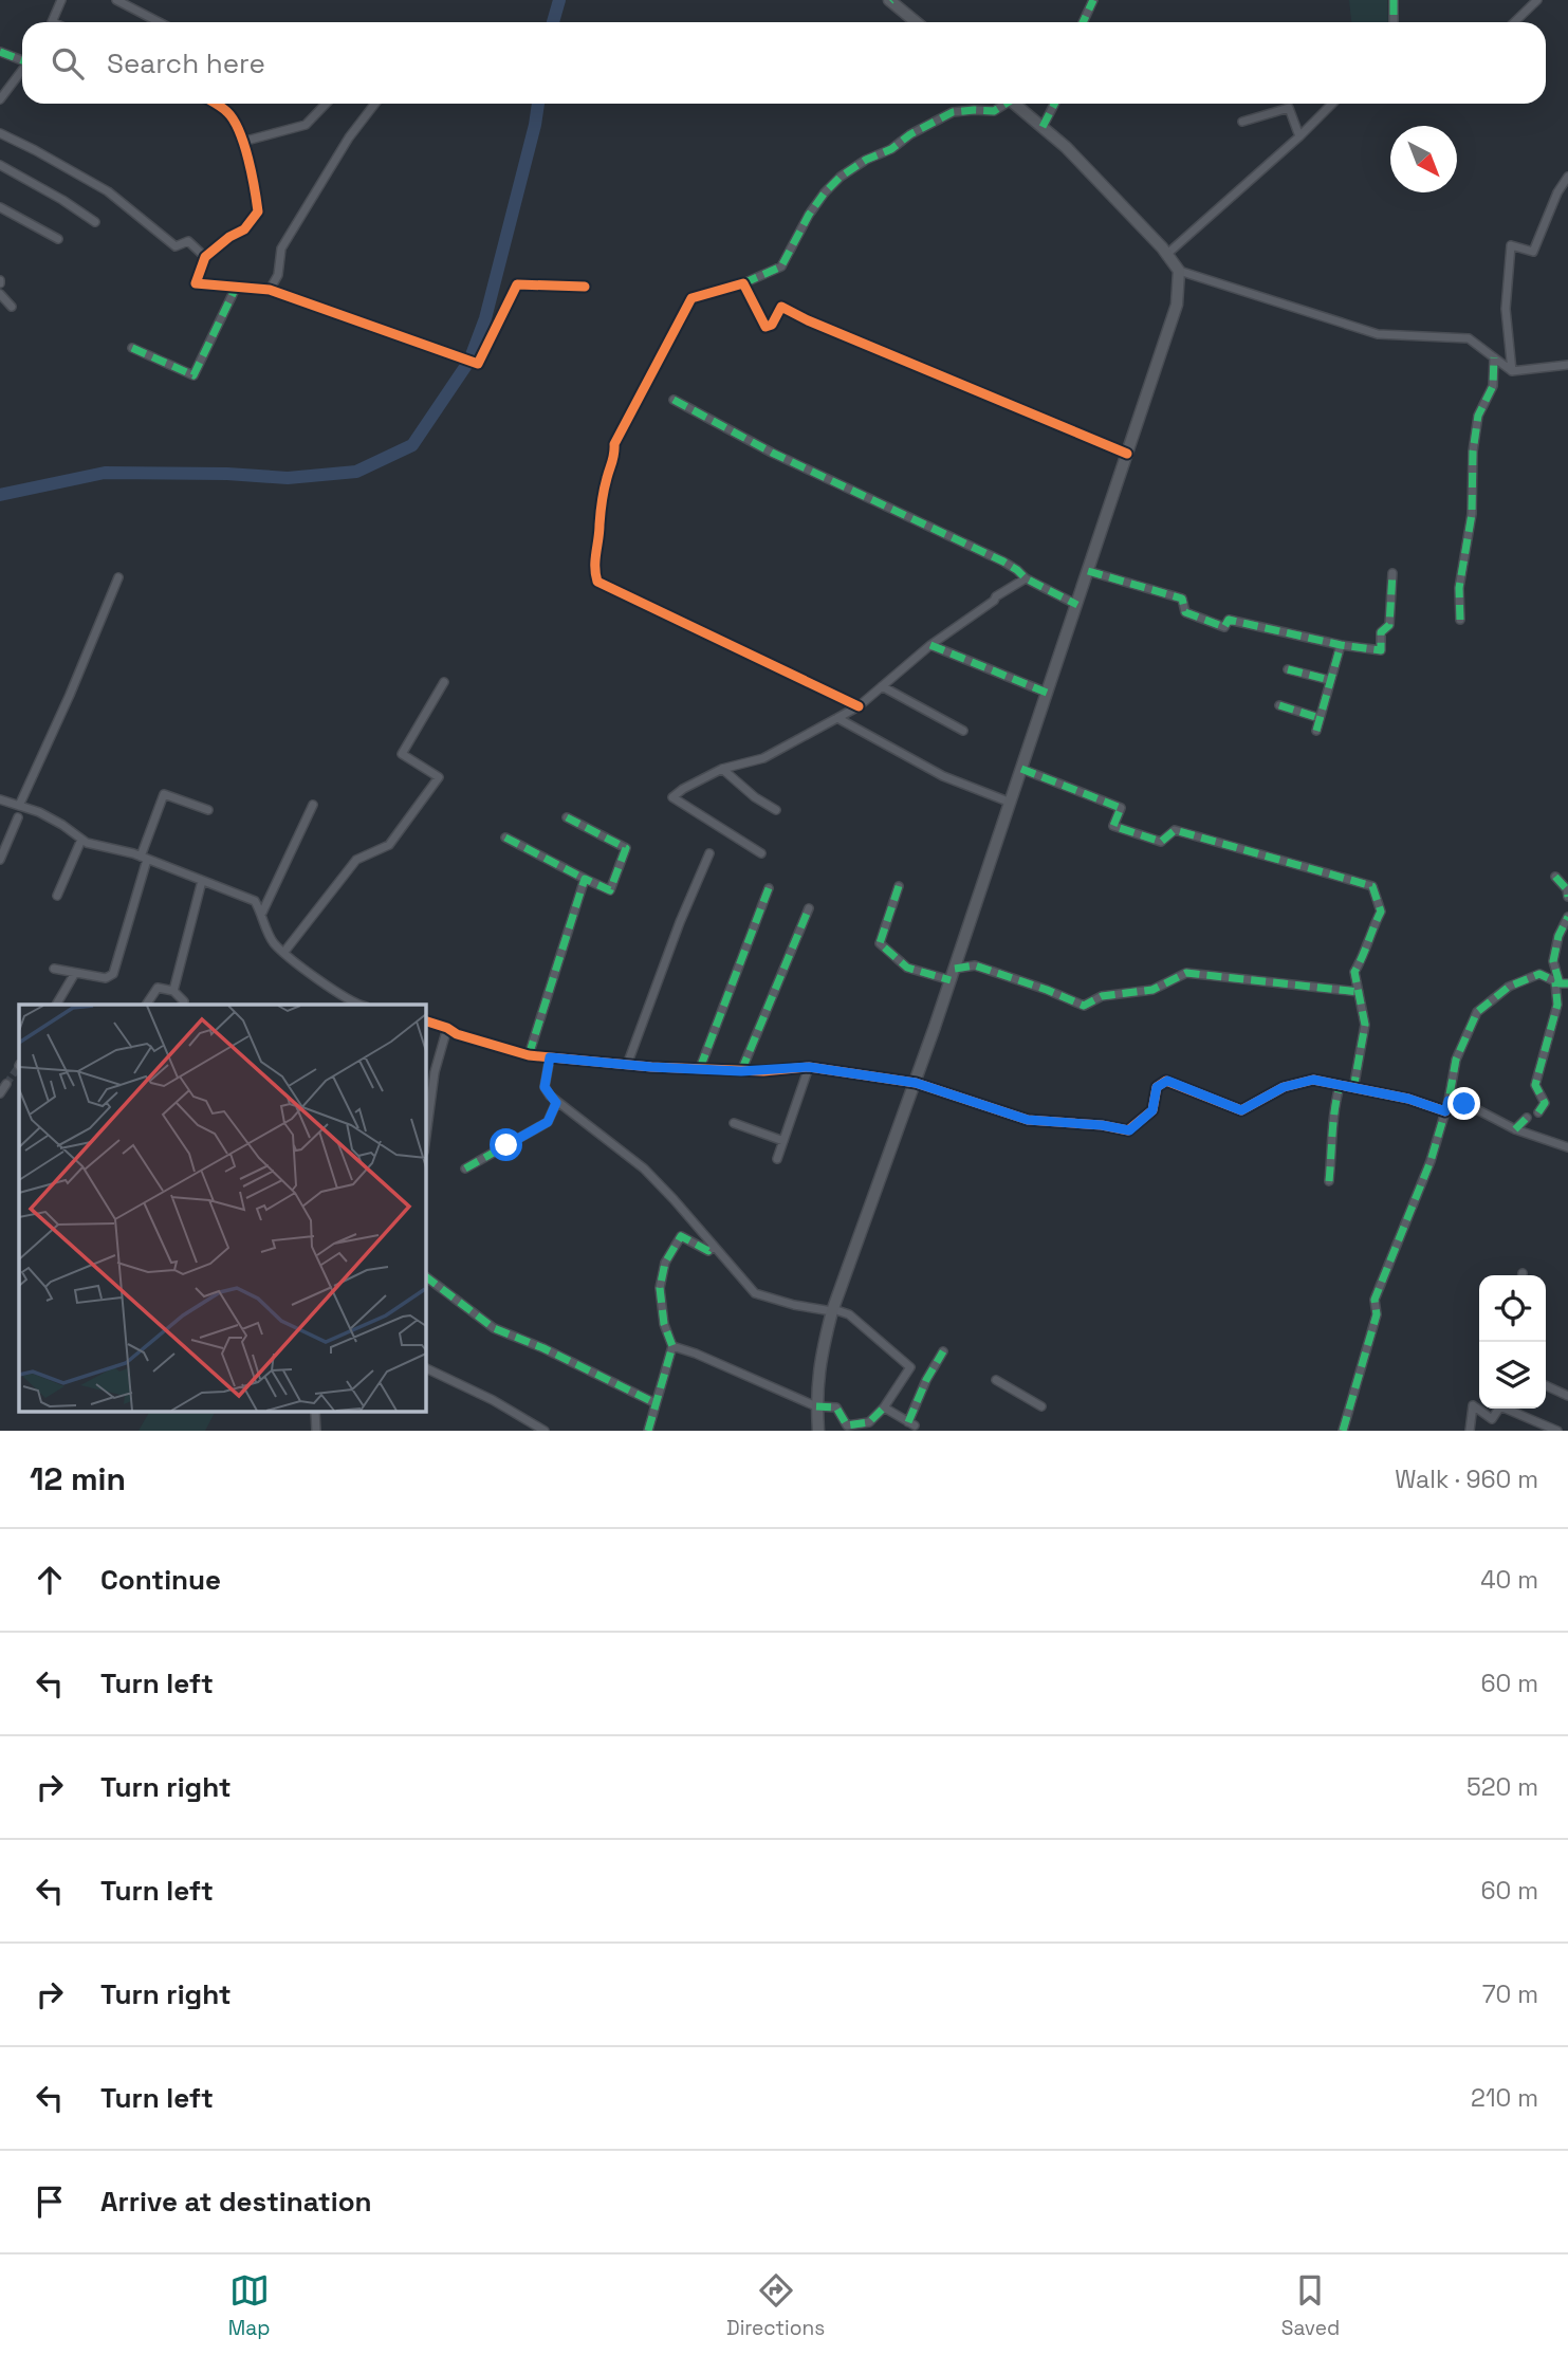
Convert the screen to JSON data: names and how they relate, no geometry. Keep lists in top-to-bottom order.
{
  "north": "bottom right",
  "page": {
    "search": "Search here",
    "heading": ["12 min", "Walk · 960 m"],
    "list": [
      ["Continue", "40 m"],
      ["Turn left", "60 m"],
      ["Turn right", "520 m"],
      ["Turn left", "60 m"],
      ["Turn right", "70 m"],
      ["Turn left", "210 m"],
      "Arrive at destination"
    ],
    "nav": ["Map", "Directions", "Saved"]
  }
}
